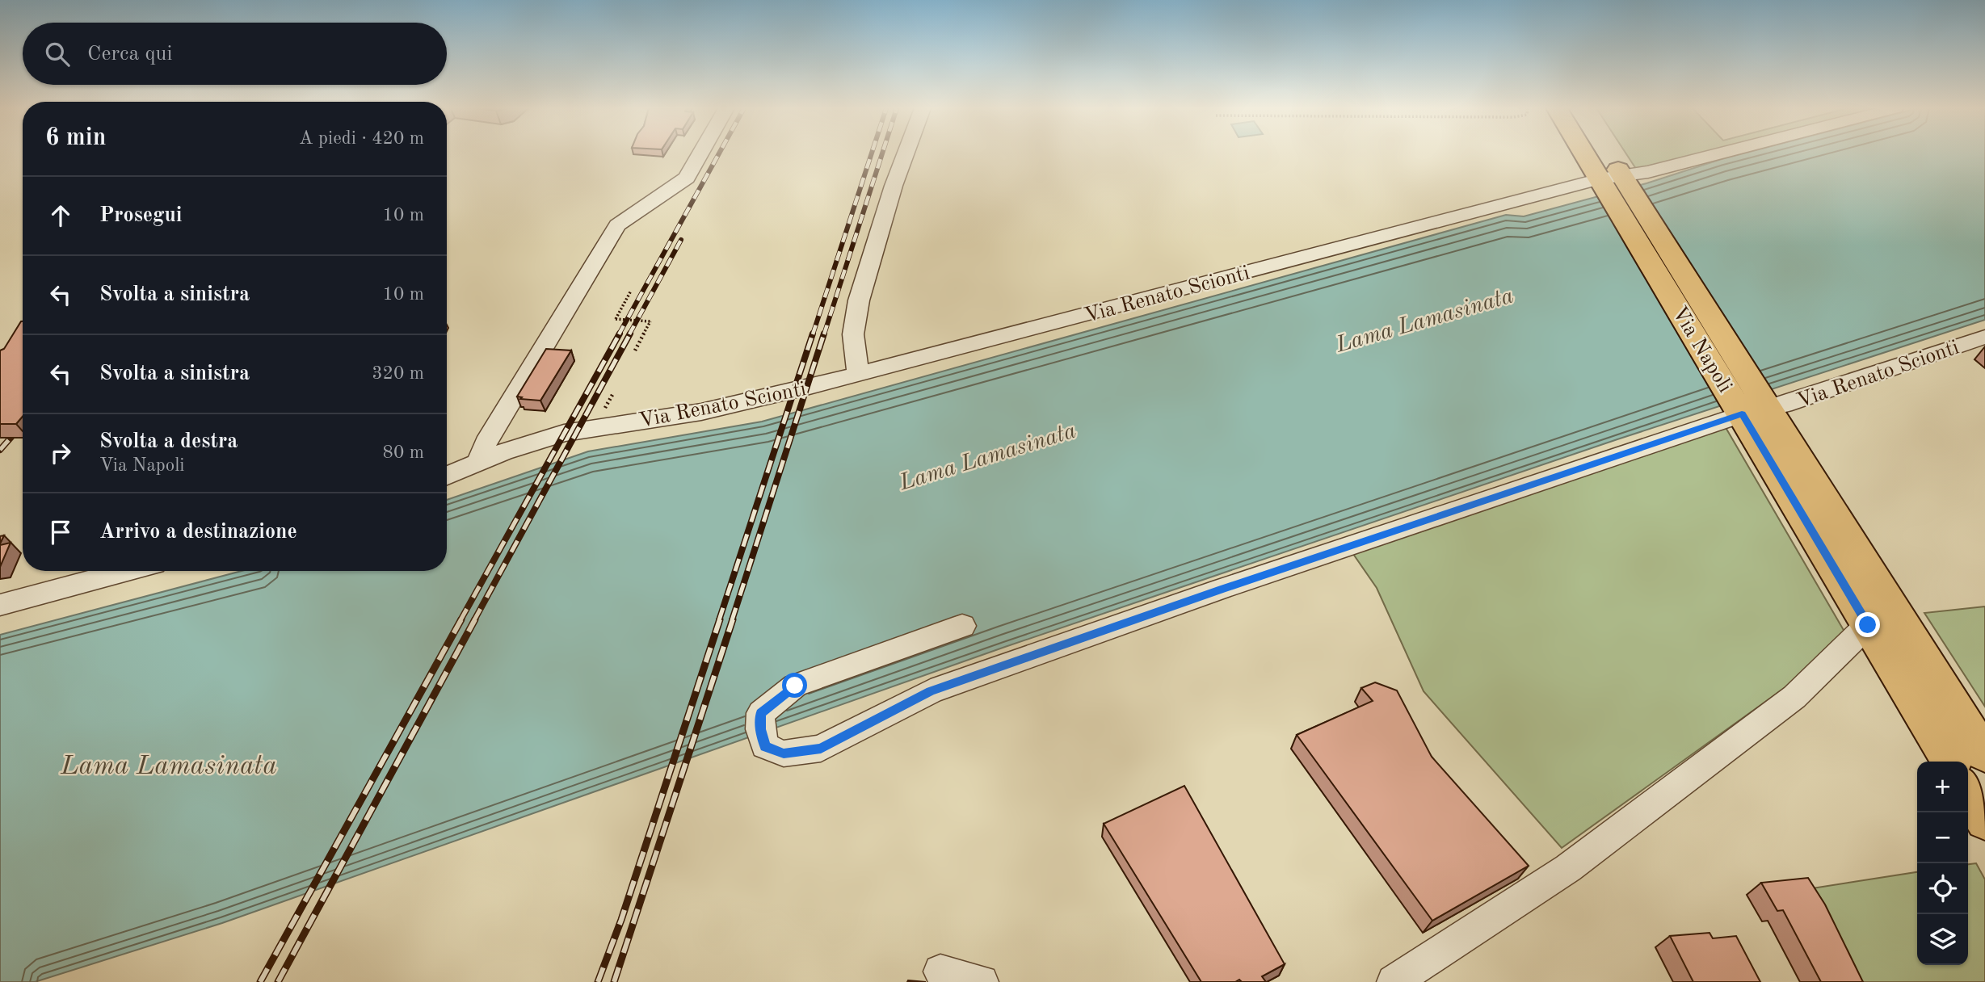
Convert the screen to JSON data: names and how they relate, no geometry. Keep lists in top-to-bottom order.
{
  "streets": {
    "main road": ["Via Napoli"],
    "street": ["Via Renato Scionti"]
  },
  "crossings": [
    ["Via Renato Scionti", "Via Napoli"]
  ],
  "water": ["Lama Lamasinata"],
  "page": {
    "search": "Cerca qui",
    "heading": ["6 min", "A piedi · 420 m"],
    "list": [
      ["Prosegui", "10 m"],
      ["Svolta a sinistra", "10 m"],
      ["Svolta a sinistra", "320 m"],
      ["Svolta a destra", "Via Napoli", "80 m"],
      "Arrivo a destinazione"
    ],
    "map_buttons": ["+", "−"]
  }
}
